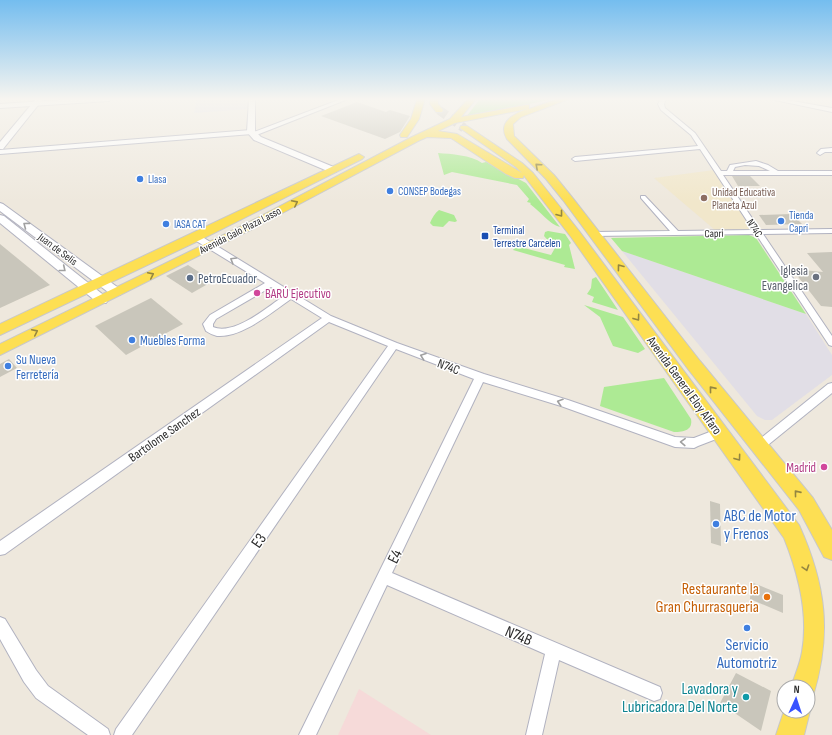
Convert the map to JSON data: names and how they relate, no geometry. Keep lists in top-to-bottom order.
{
  "streets": {
    "main road": ["Avenida Galo Plaza Lasso", "Juan de Selis", "Avenida General Eloy Alfaro"],
    "street": [
      "N74C",
      "Capri",
      "Bartolome Sanchez",
      "E3",
      "E4",
      "N74B"
    ]
  },
  "crossings": [
    ["N74C", "Avenida Galo Plaza Lasso"],
    ["N74C", "Capri"],
    ["N74C", "Avenida General Eloy Alfaro"],
    ["N74C", "Bartolome Sanchez"],
    ["N74C", "E3"],
    ["N74C", "E4"],
    ["Avenida Galo Plaza Lasso", "Juan de Selis"],
    ["Capri", "Avenida General Eloy Alfaro"],
    ["E4", "N74B"]
  ],
  "one_way": ["N74C"],
  "places": {
    "other": [
      "Llasa",
      "CONSEP Bodegas",
      "Unidad Educativa Planeta Azul",
      "Tienda Capri",
      "IASA CAT",
      "Iglesia Evangelica",
      "PetroEcuador",
      "BARÚ Ejecutivo",
      "Muebles Forma",
      "Su Nueva Ferretería",
      "Madrid",
      "ABC de Motor y Frenos",
      "Restaurante la Gran Churrasqueria",
      "Servicio Automotriz",
      "Lavadora y Lubricadora Del Norte"
    ],
    "transit": ["Terminal Terrestre Carcelen"]
  },
  "north": "top"
}
